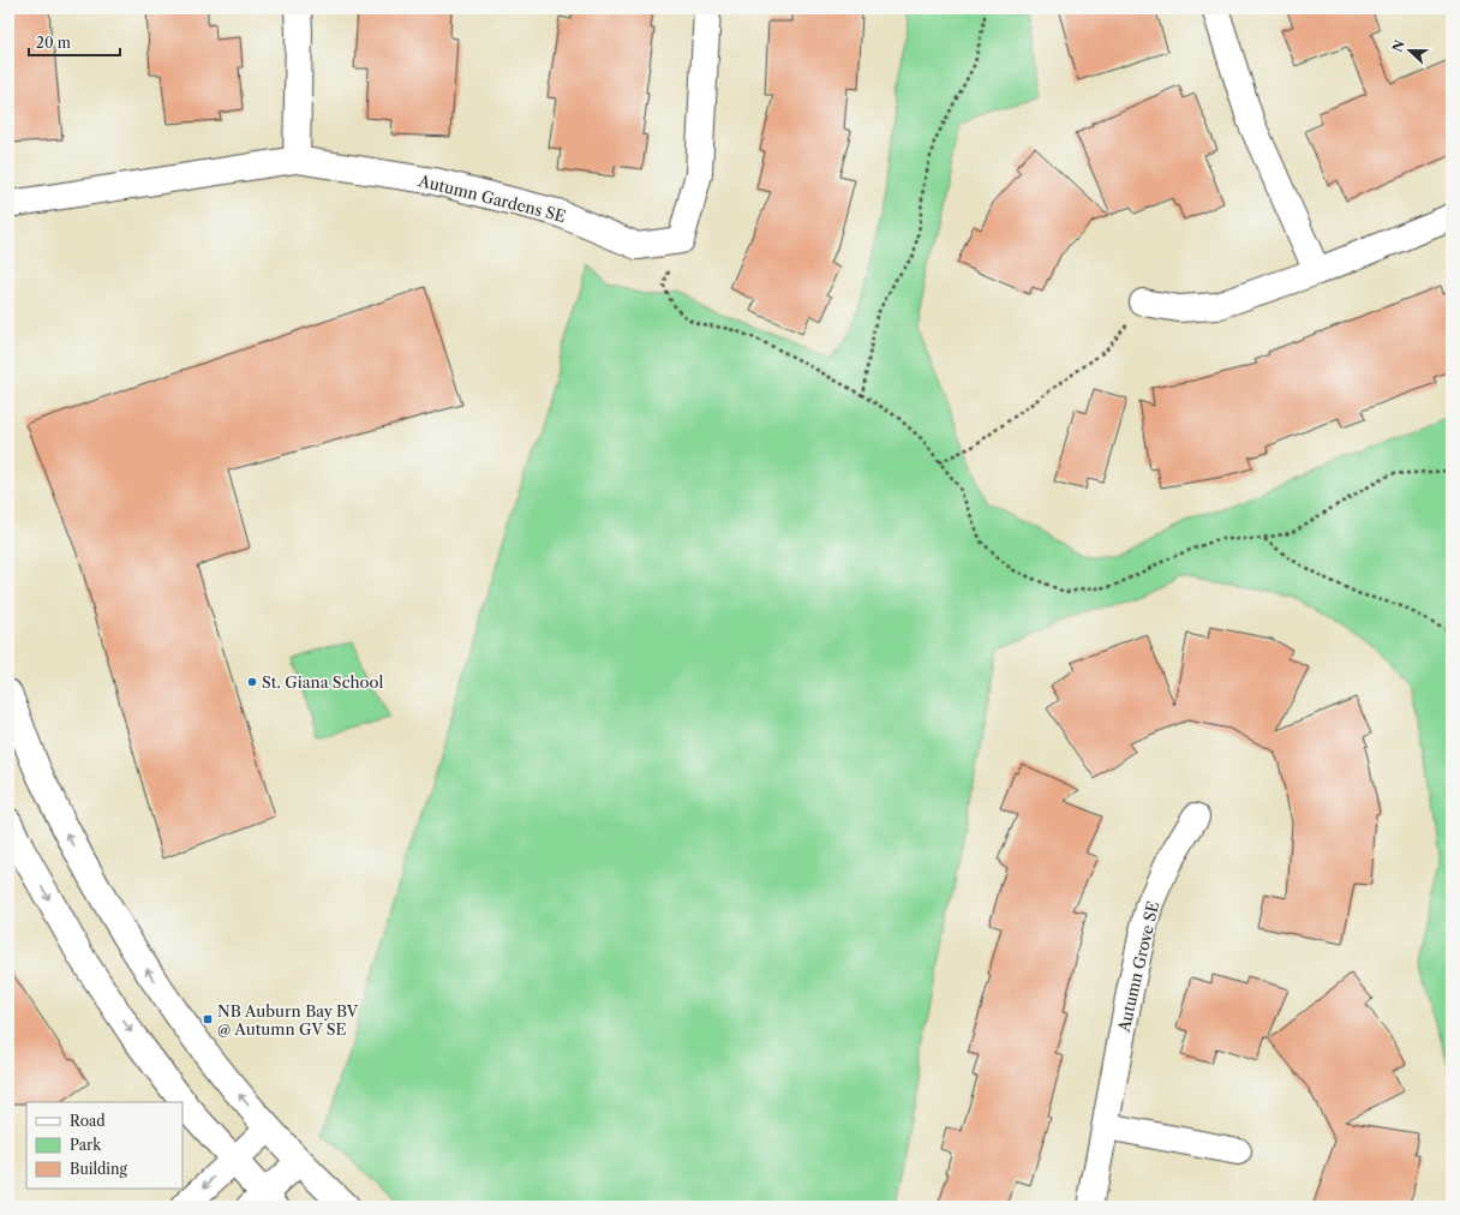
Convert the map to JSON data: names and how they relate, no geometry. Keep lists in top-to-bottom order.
{
  "streets": {
    "street": ["Autumn Gardens SE", "Autumn Grove SE"]
  },
  "places": {
    "other": ["St. Giana School"],
    "transit": ["NB Auburn Bay BV @ Autumn GV SE"]
  },
  "legend": ["Road", "Park", "Building"],
  "scale_bar": "20 m",
  "north": "left"
}
